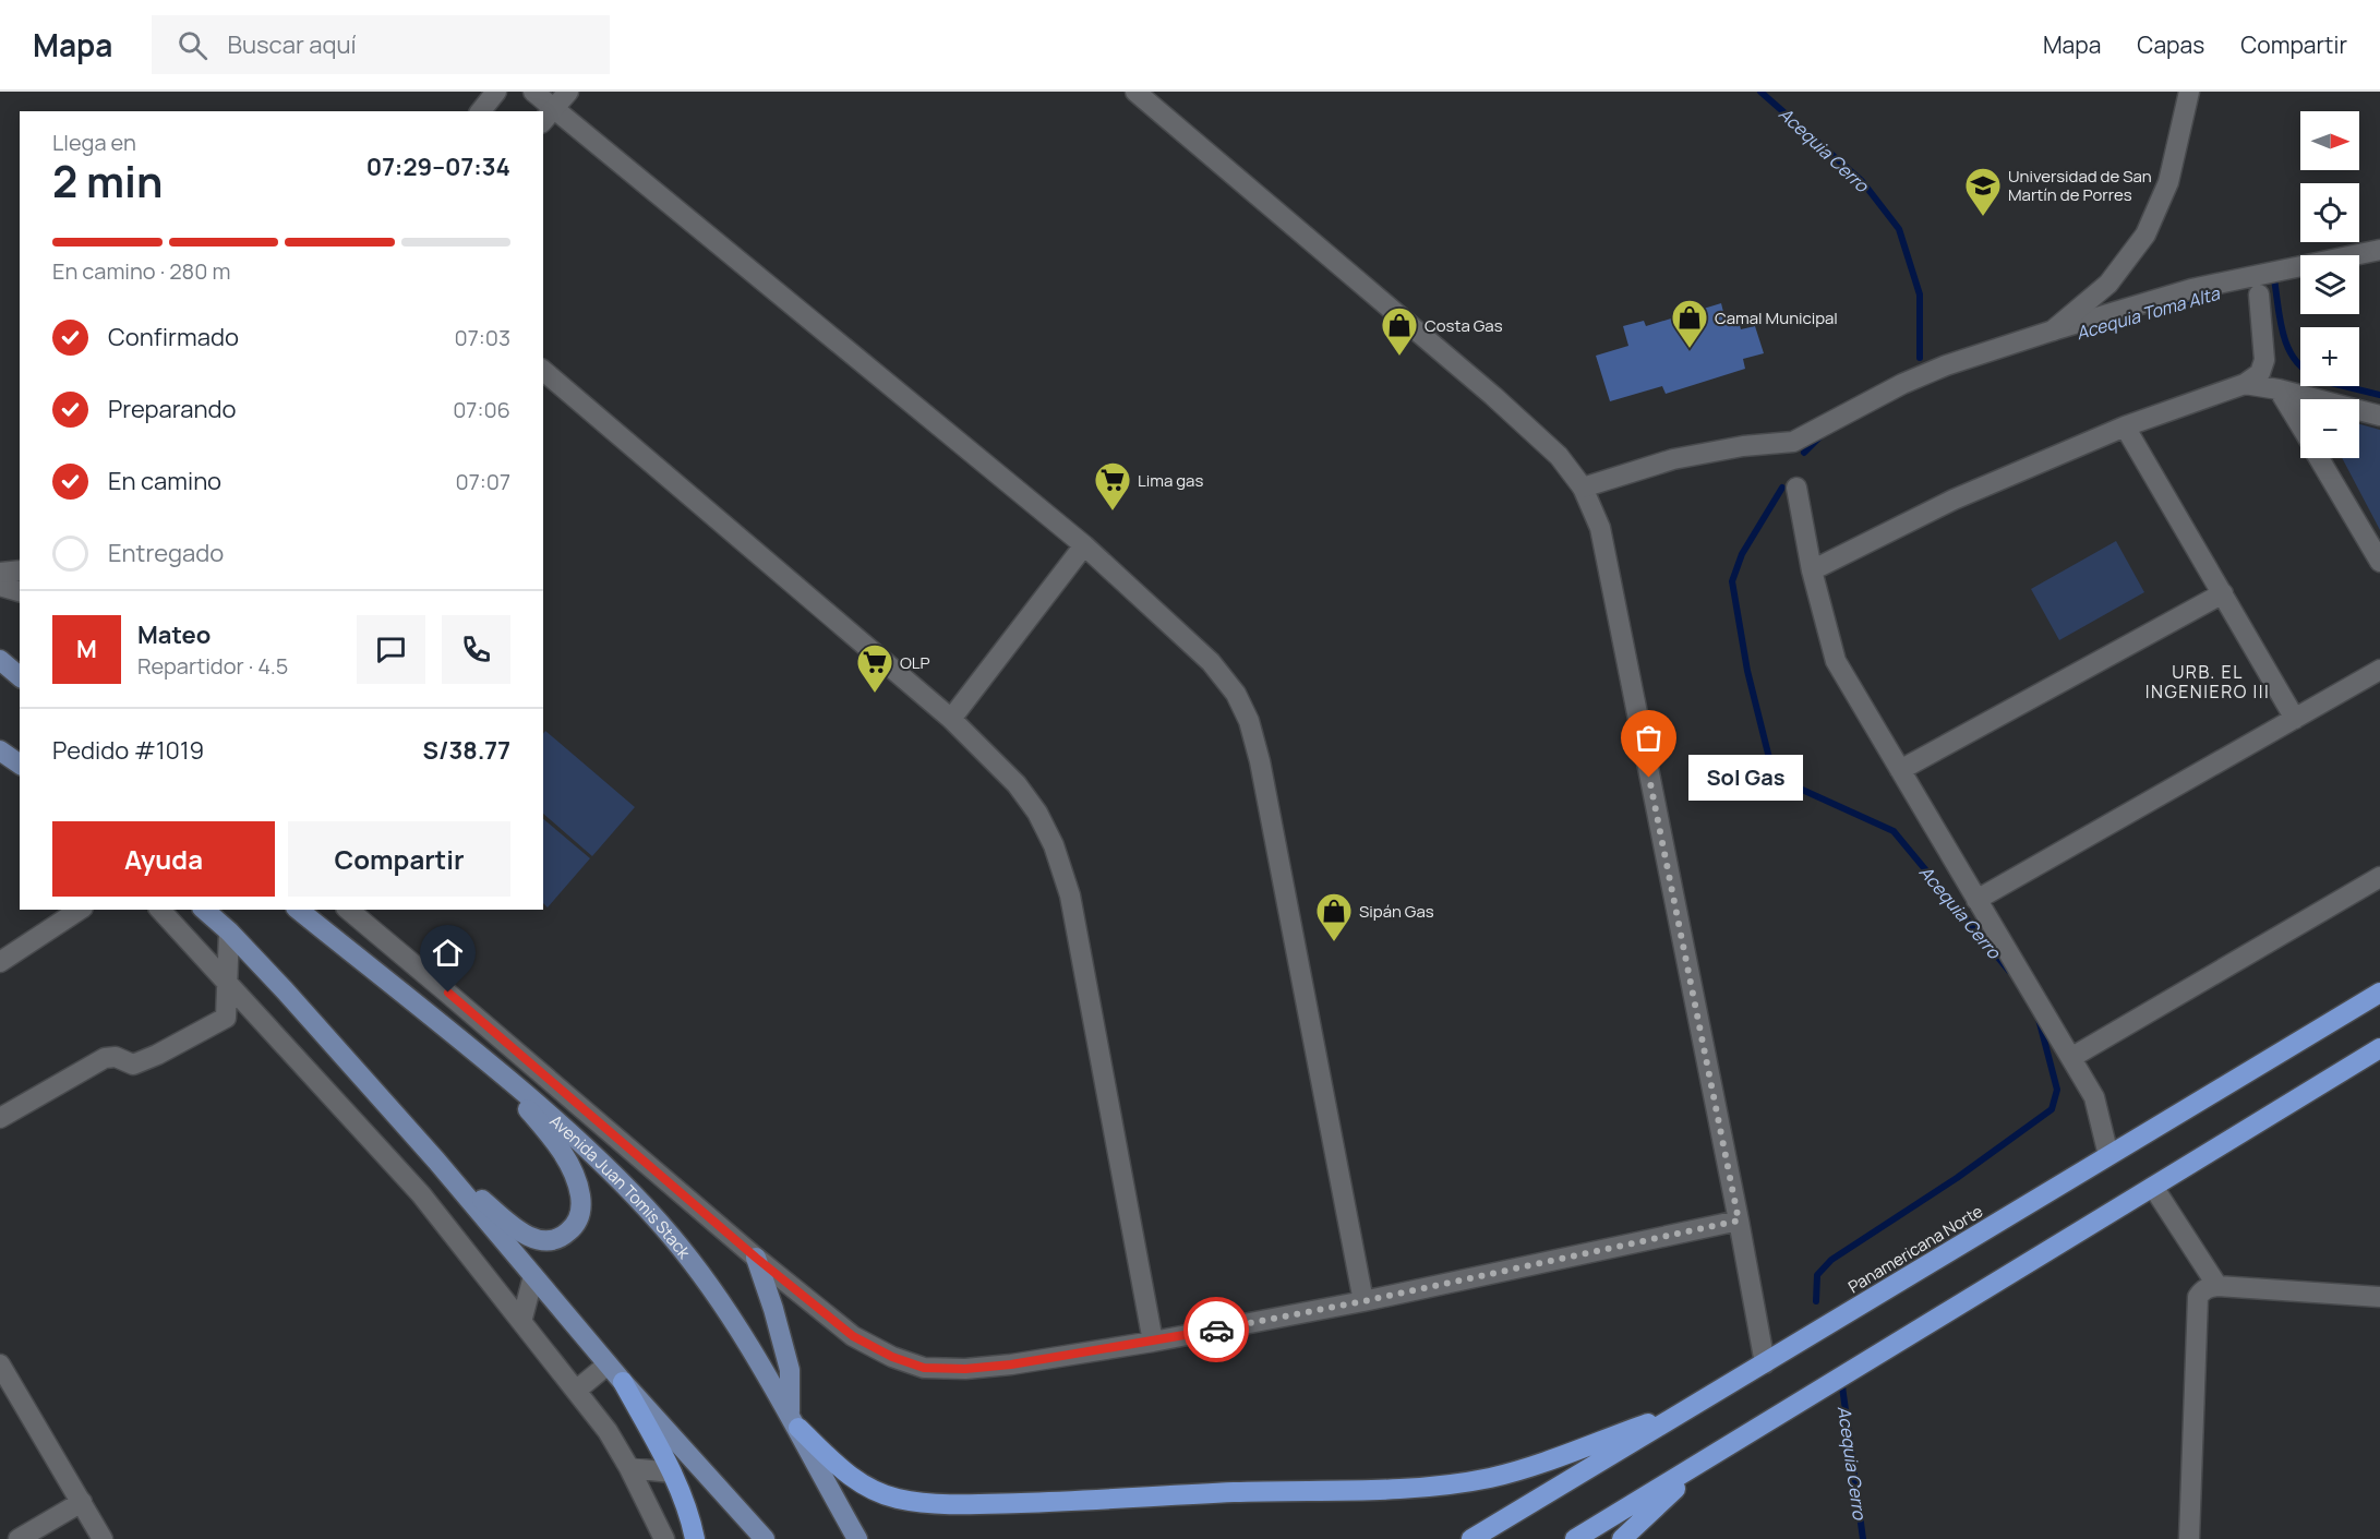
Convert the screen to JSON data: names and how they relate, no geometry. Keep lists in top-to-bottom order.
{
  "streets": {
    "highway": ["Panamericana Norte"],
    "main road": ["Avenida Juan Tomis Stack"]
  },
  "districts": ["URB. EL INGENIERO III"],
  "water": ["Acequia Cerro", "Acequia Toma Alta"],
  "places": {
    "school or university": ["Universidad de San Martín de Porres"],
    "shop": ["Camal Municipal", "Costa Gas", "Sipán Gas"],
    "supermarket": ["Lima gas", "OLP"],
    "other": ["Sol Gas"]
  },
  "north": "right",
  "page": {
    "header": "Mapa",
    "search": "Buscar aquí",
    "nav": ["Mapa", "Capas", "Compartir"],
    "map_buttons": ["+", "−"],
    "heading": ["2 min", "Llega en", "07:29–07:34"],
    "panel": [
      "Mateo",
      "Repartidor · 4.5",
      "Pedido #1019",
      "S/38.77"
    ],
    "bar": "En camino · 280 m",
    "list": [
      ["Confirmado", "07:03"],
      ["Preparando", "07:06"],
      ["En camino", "07:07"],
      "Entregado"
    ],
    "round": "M",
    "bubble": "Sol Gas",
    "buttons": ["Ayuda", "Compartir"]
  }
}
